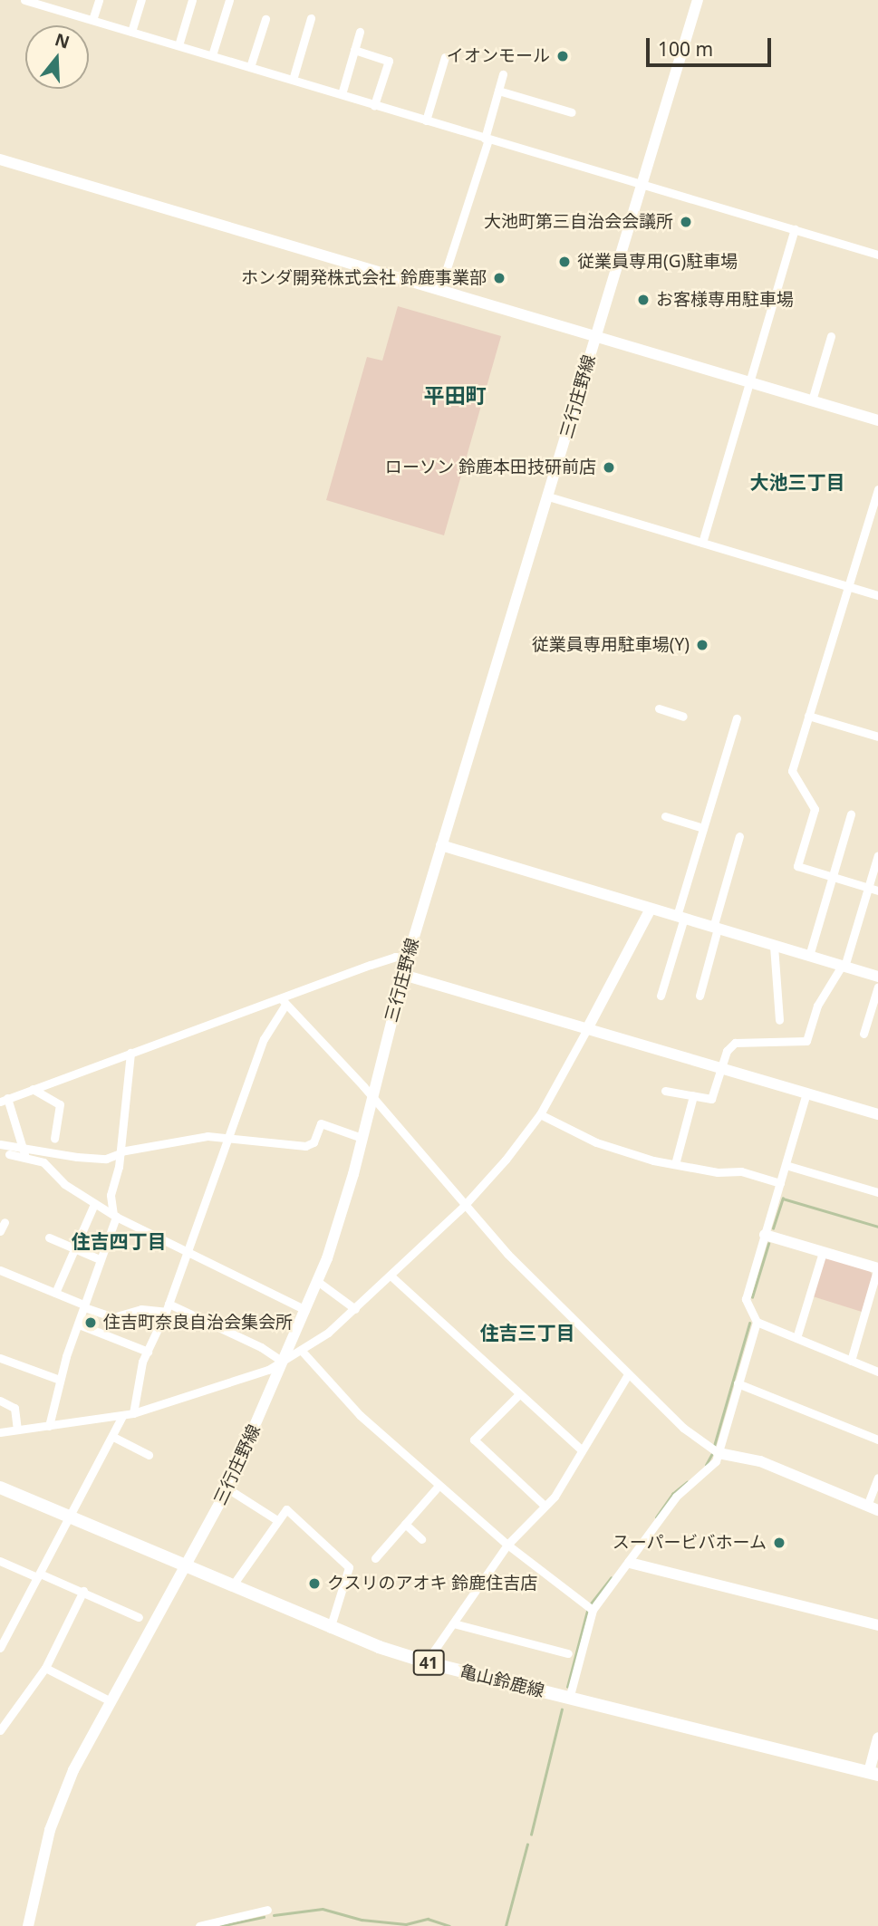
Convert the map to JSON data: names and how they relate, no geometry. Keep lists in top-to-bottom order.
{
  "streets": {
    "main road": ["41", "亀山鈴鹿線"],
    "street": ["三行庄野線"]
  },
  "crossings": [
    ["三行庄野線", "亀山鈴鹿線"]
  ],
  "districts": [
    "平田町",
    "大池三丁目",
    "住吉四丁目",
    "住吉三丁目"
  ],
  "places": [
    "イオンモール",
    "大池町第三自治会会議所",
    "従業員専用(G)駐車場",
    "ホンダ開発株式会社 鈴鹿事業部",
    "お客様専用駐車場",
    "ローソン 鈴鹿本田技研前店",
    "従業員専用駐車場(Y)",
    "住吉町奈良自治会集会所",
    "スーパービバホーム",
    "クスリのアオキ 鈴鹿住吉店"
  ],
  "scale_bar": "100 m",
  "north": "top"
}
